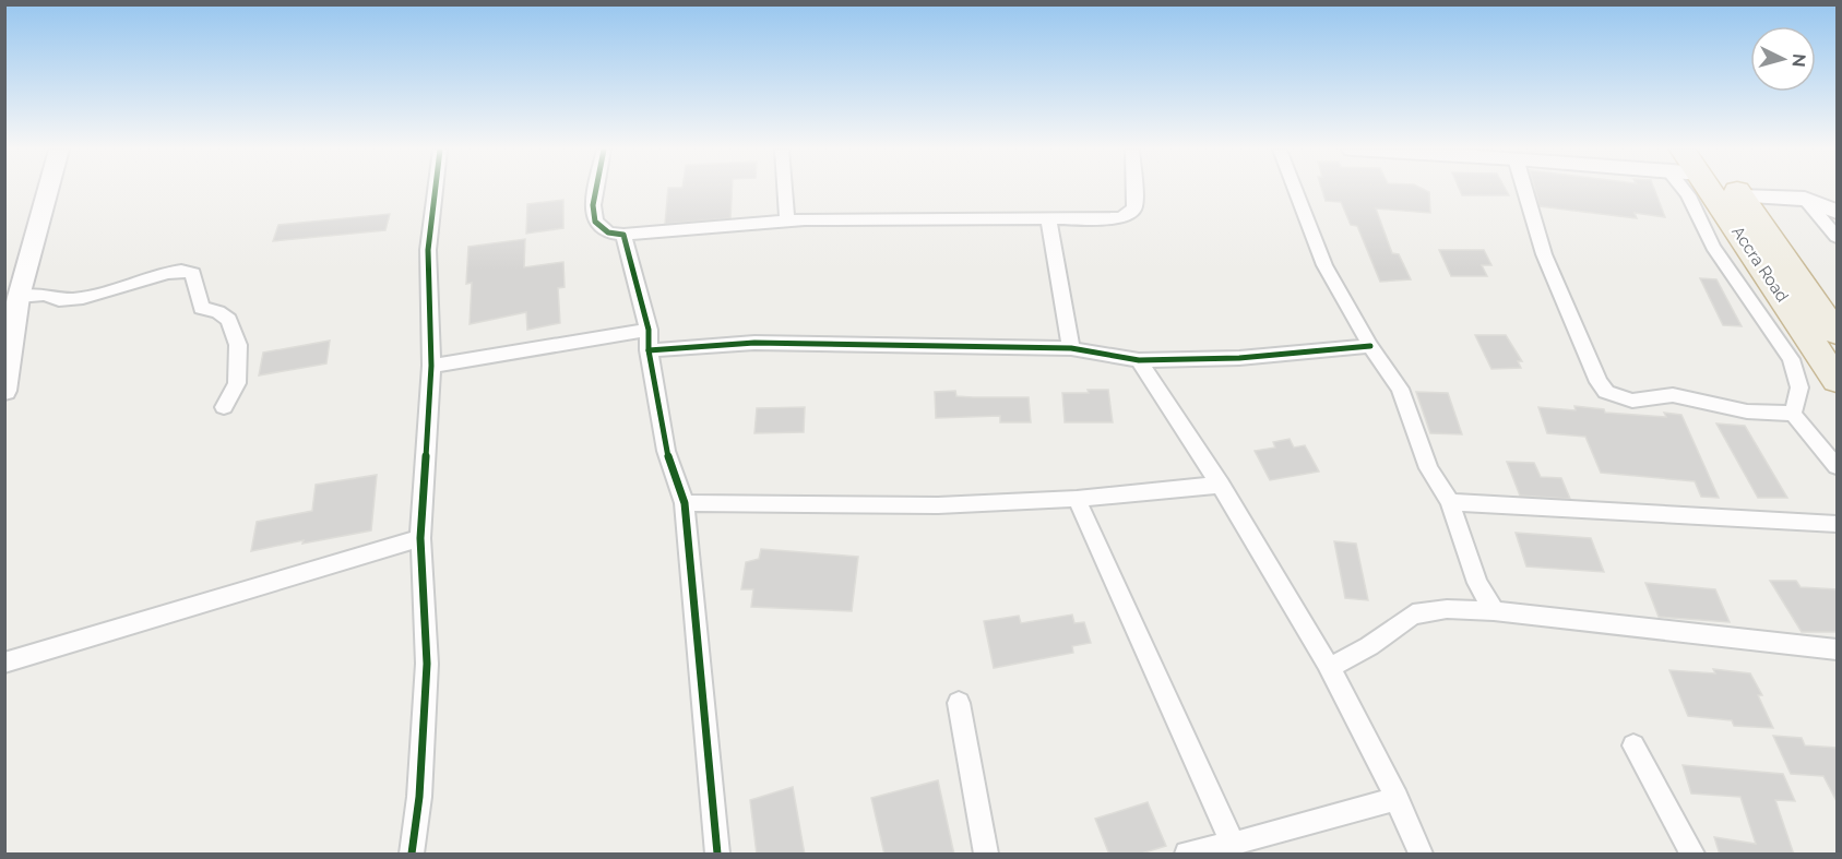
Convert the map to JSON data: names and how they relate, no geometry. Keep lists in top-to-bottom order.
{
  "streets": {
    "highway": ["Accra Road"]
  },
  "north": "right"
}
